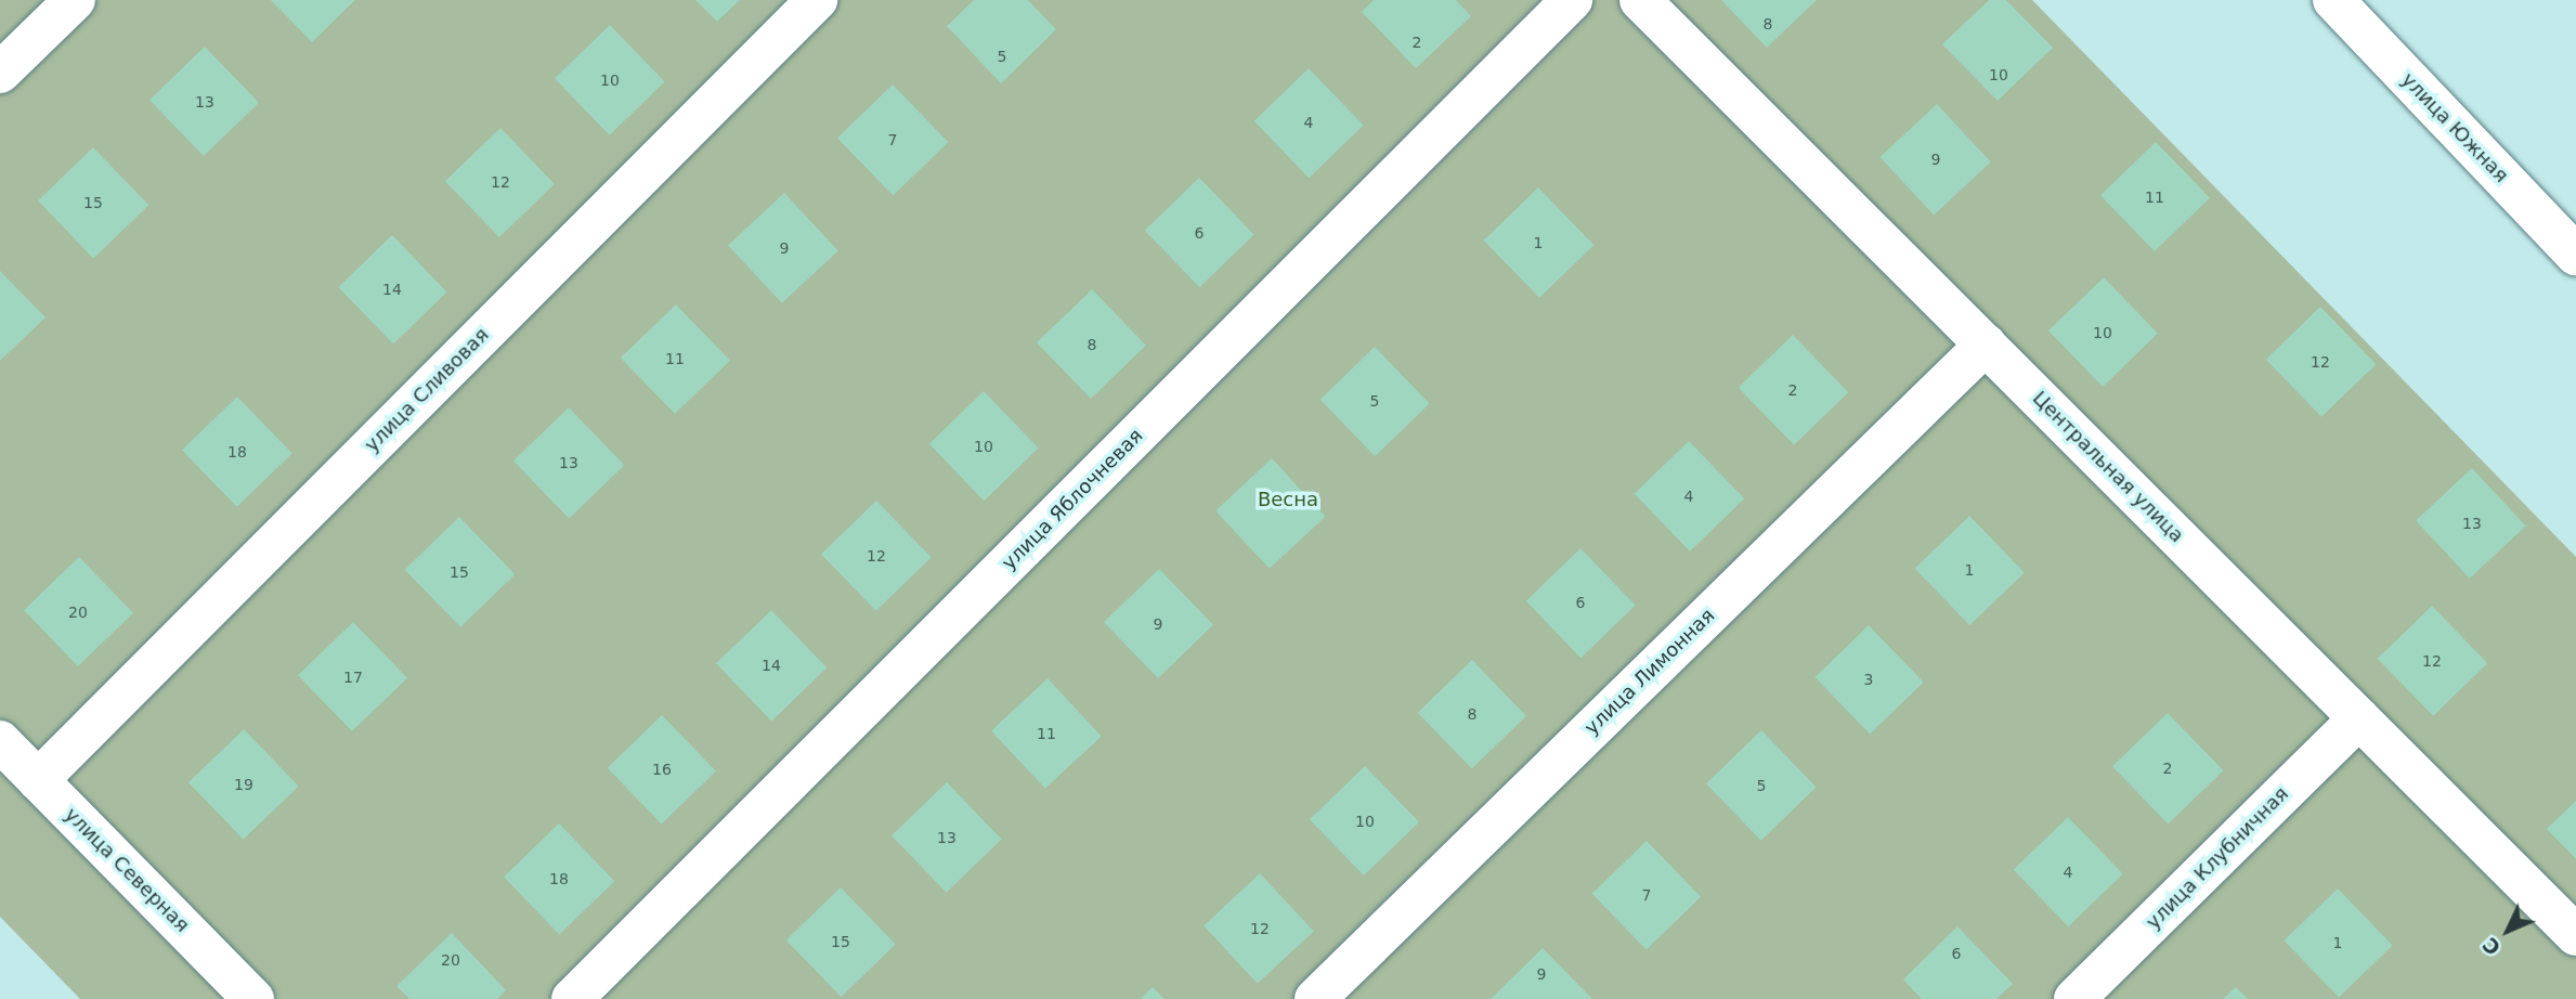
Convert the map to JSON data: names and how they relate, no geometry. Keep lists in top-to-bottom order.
{
  "streets": {
    "street": [
      "улица Южная",
      "улица Сливовая",
      "Центральная улица",
      "улица Яблочневая",
      "улица Лимонная",
      "улица Клубничная",
      "улица Северная"
    ]
  },
  "crossings": [
    ["улица Сливовая", "улица Северная"],
    ["Центральная улица", "улица Лимонная"],
    ["Центральная улица", "улица Клубничная"]
  ],
  "parks": ["Весна"],
  "house_numbers": [
    "8",
    "2",
    "5",
    "10",
    "10",
    "13",
    "4",
    "7",
    "9",
    "12",
    "11",
    "15",
    "6",
    "1",
    "9",
    "14",
    "10",
    "8",
    "11",
    "12",
    "2",
    "5",
    "10",
    "18",
    "13",
    "4",
    "13",
    "12",
    "1",
    "15",
    "6",
    "20",
    "9",
    "12",
    "14",
    "17",
    "3",
    "8",
    "11",
    "2",
    "16",
    "19",
    "5",
    "10",
    "13",
    "4",
    "18",
    "7",
    "12",
    "15",
    "1",
    "6",
    "20",
    "9"
  ],
  "north": "bottom left"
}
